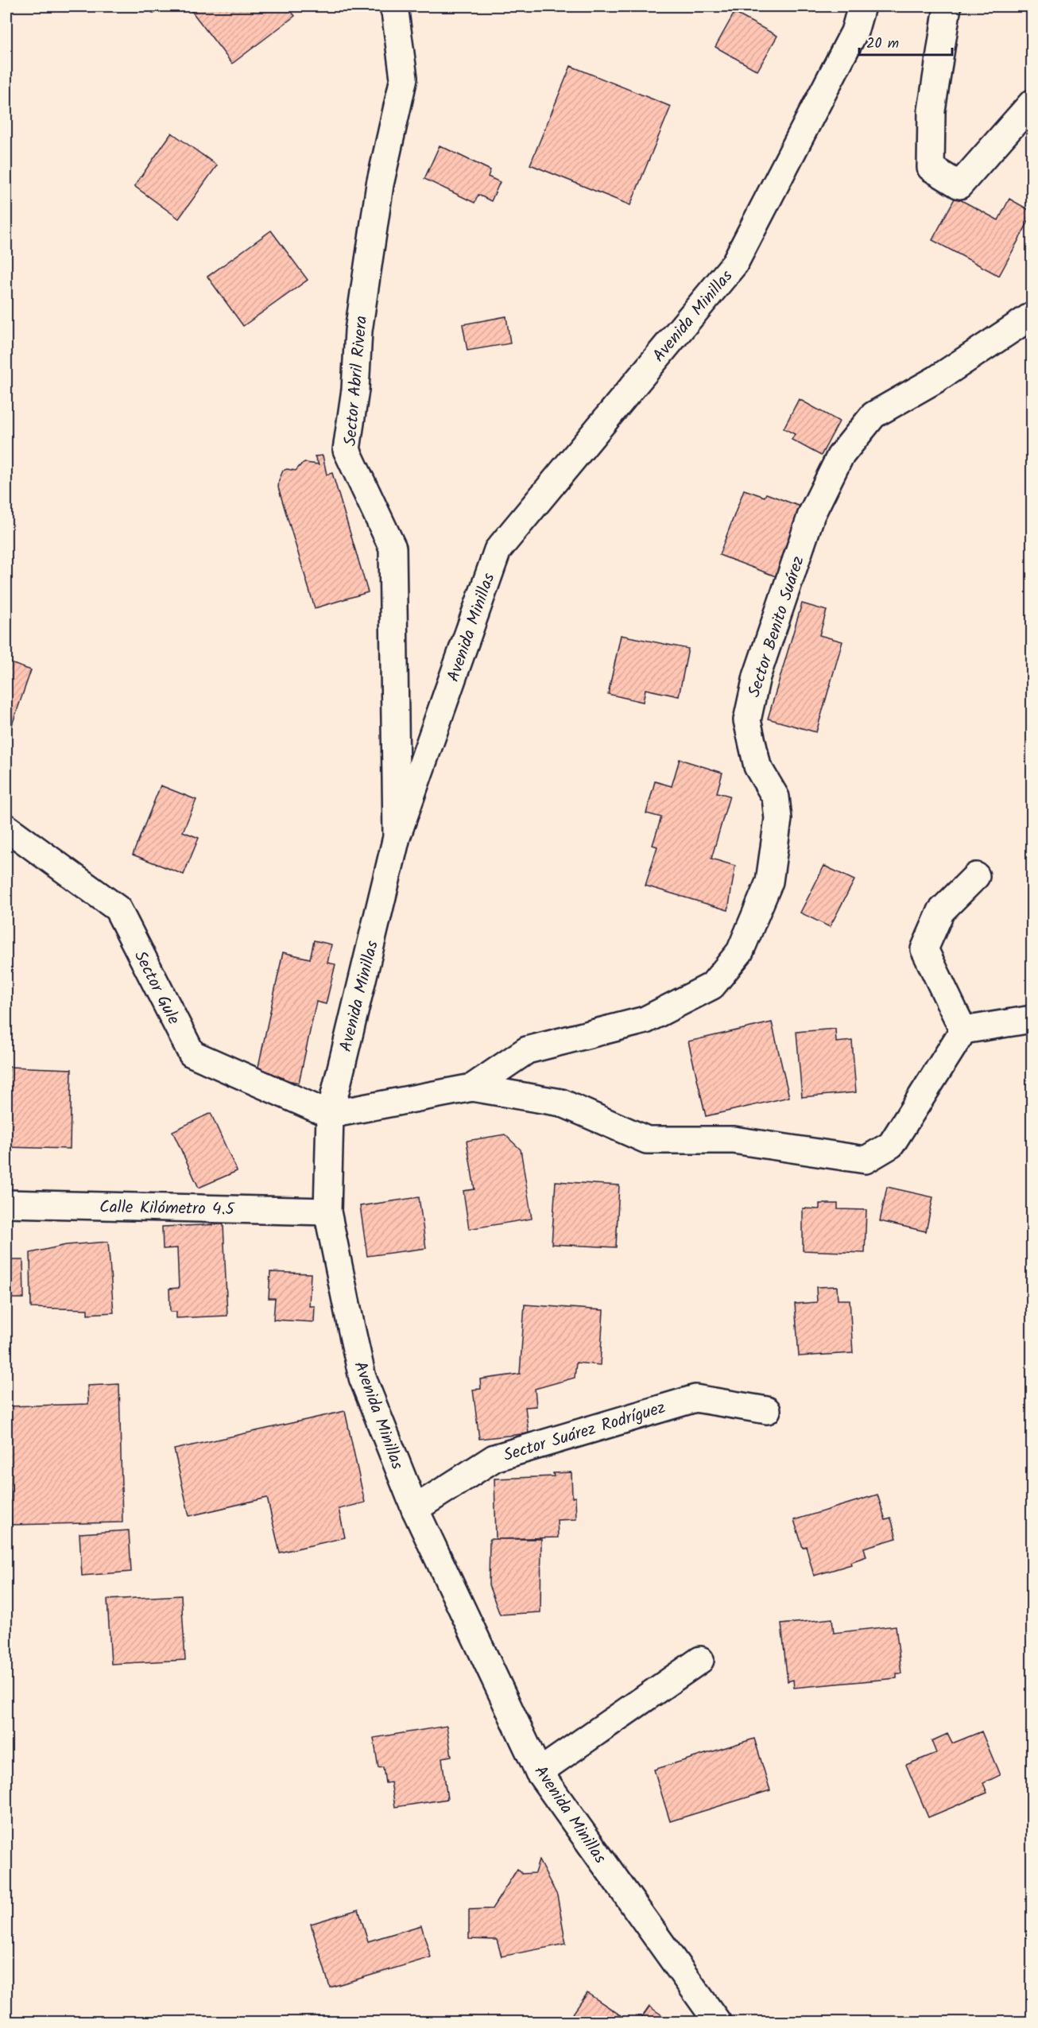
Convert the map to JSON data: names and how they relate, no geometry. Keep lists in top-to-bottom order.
{
  "streets": {
    "street": [
      "Avenida Minillas",
      "Sector Abril Rivera",
      "Sector Benito Suárez",
      "Sector Gule",
      "Calle Kilómetro 4.5",
      "Sector Suárez Rodríguez"
    ]
  },
  "crossings": [
    ["Avenida Minillas", "Sector Abril Rivera"],
    ["Avenida Minillas", "Sector Benito Suárez"],
    ["Avenida Minillas", "Sector Gule"],
    ["Avenida Minillas", "Calle Kilómetro 4.5"],
    ["Avenida Minillas", "Sector Suárez Rodríguez"],
    ["Sector Benito Suárez", "Sector Gule"]
  ],
  "scale_bar": "20 m"
}
